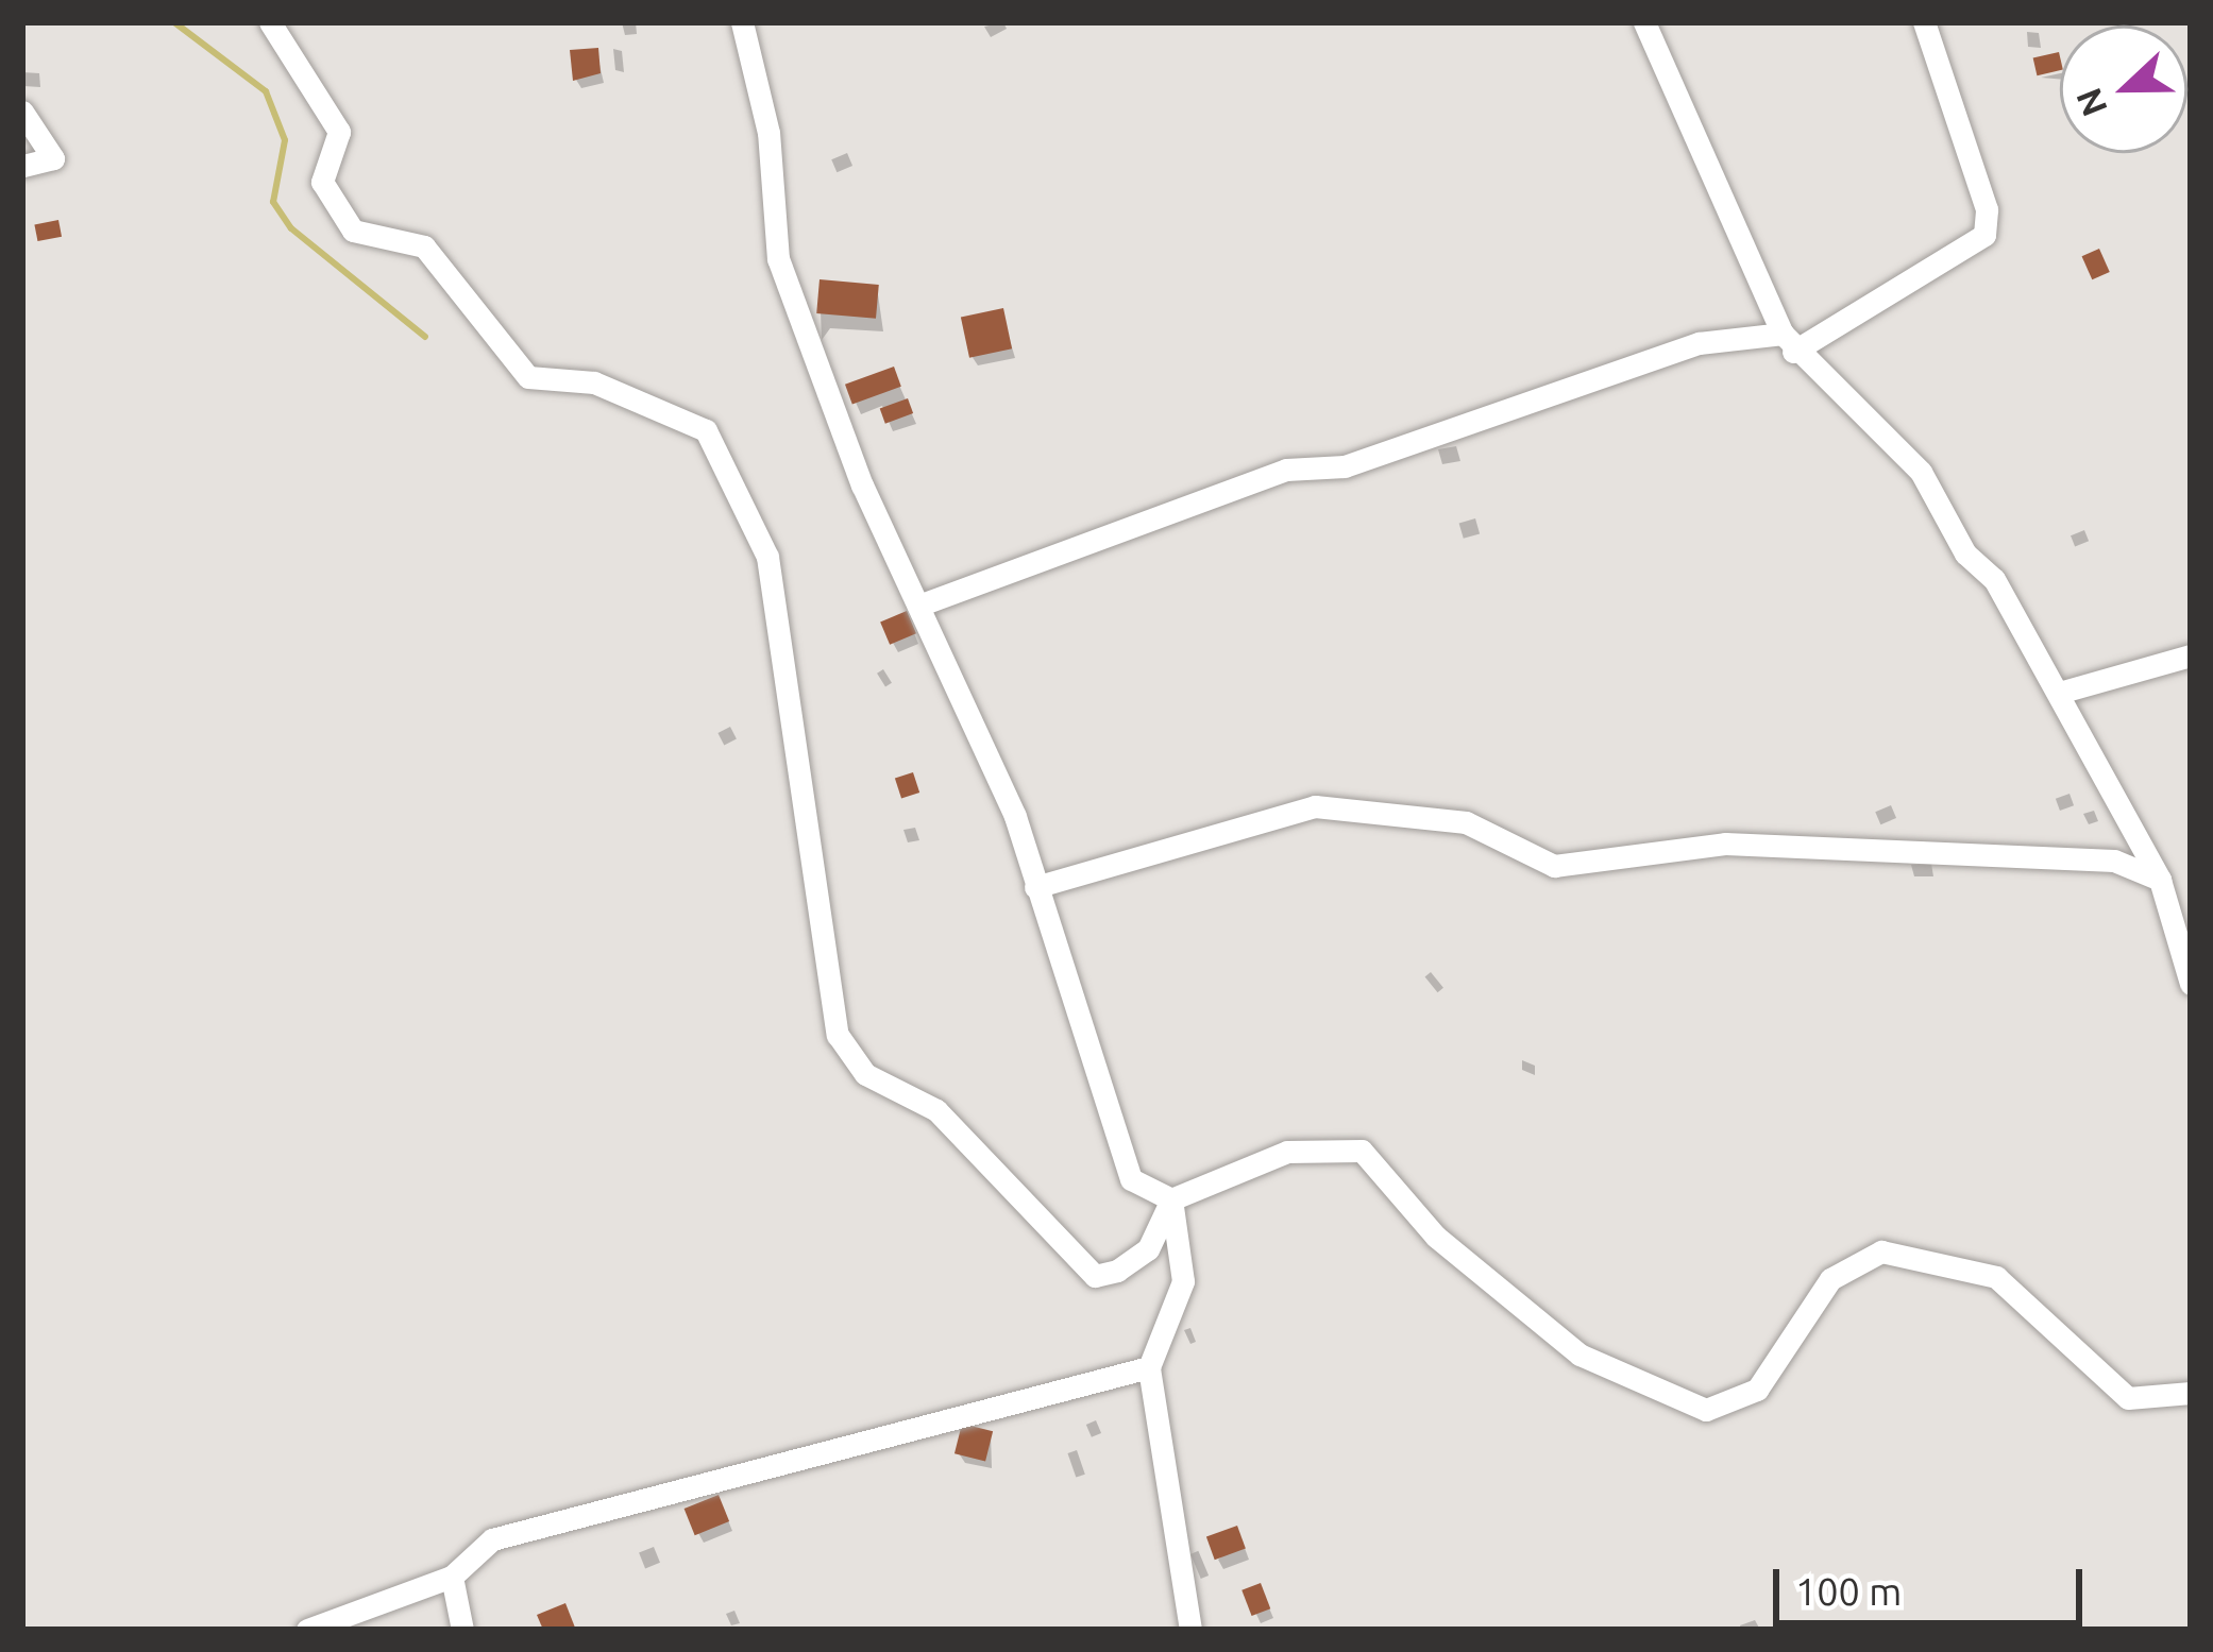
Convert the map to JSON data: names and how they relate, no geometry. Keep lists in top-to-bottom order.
{
  "scale_bar": "100 m",
  "north": "left"
}
